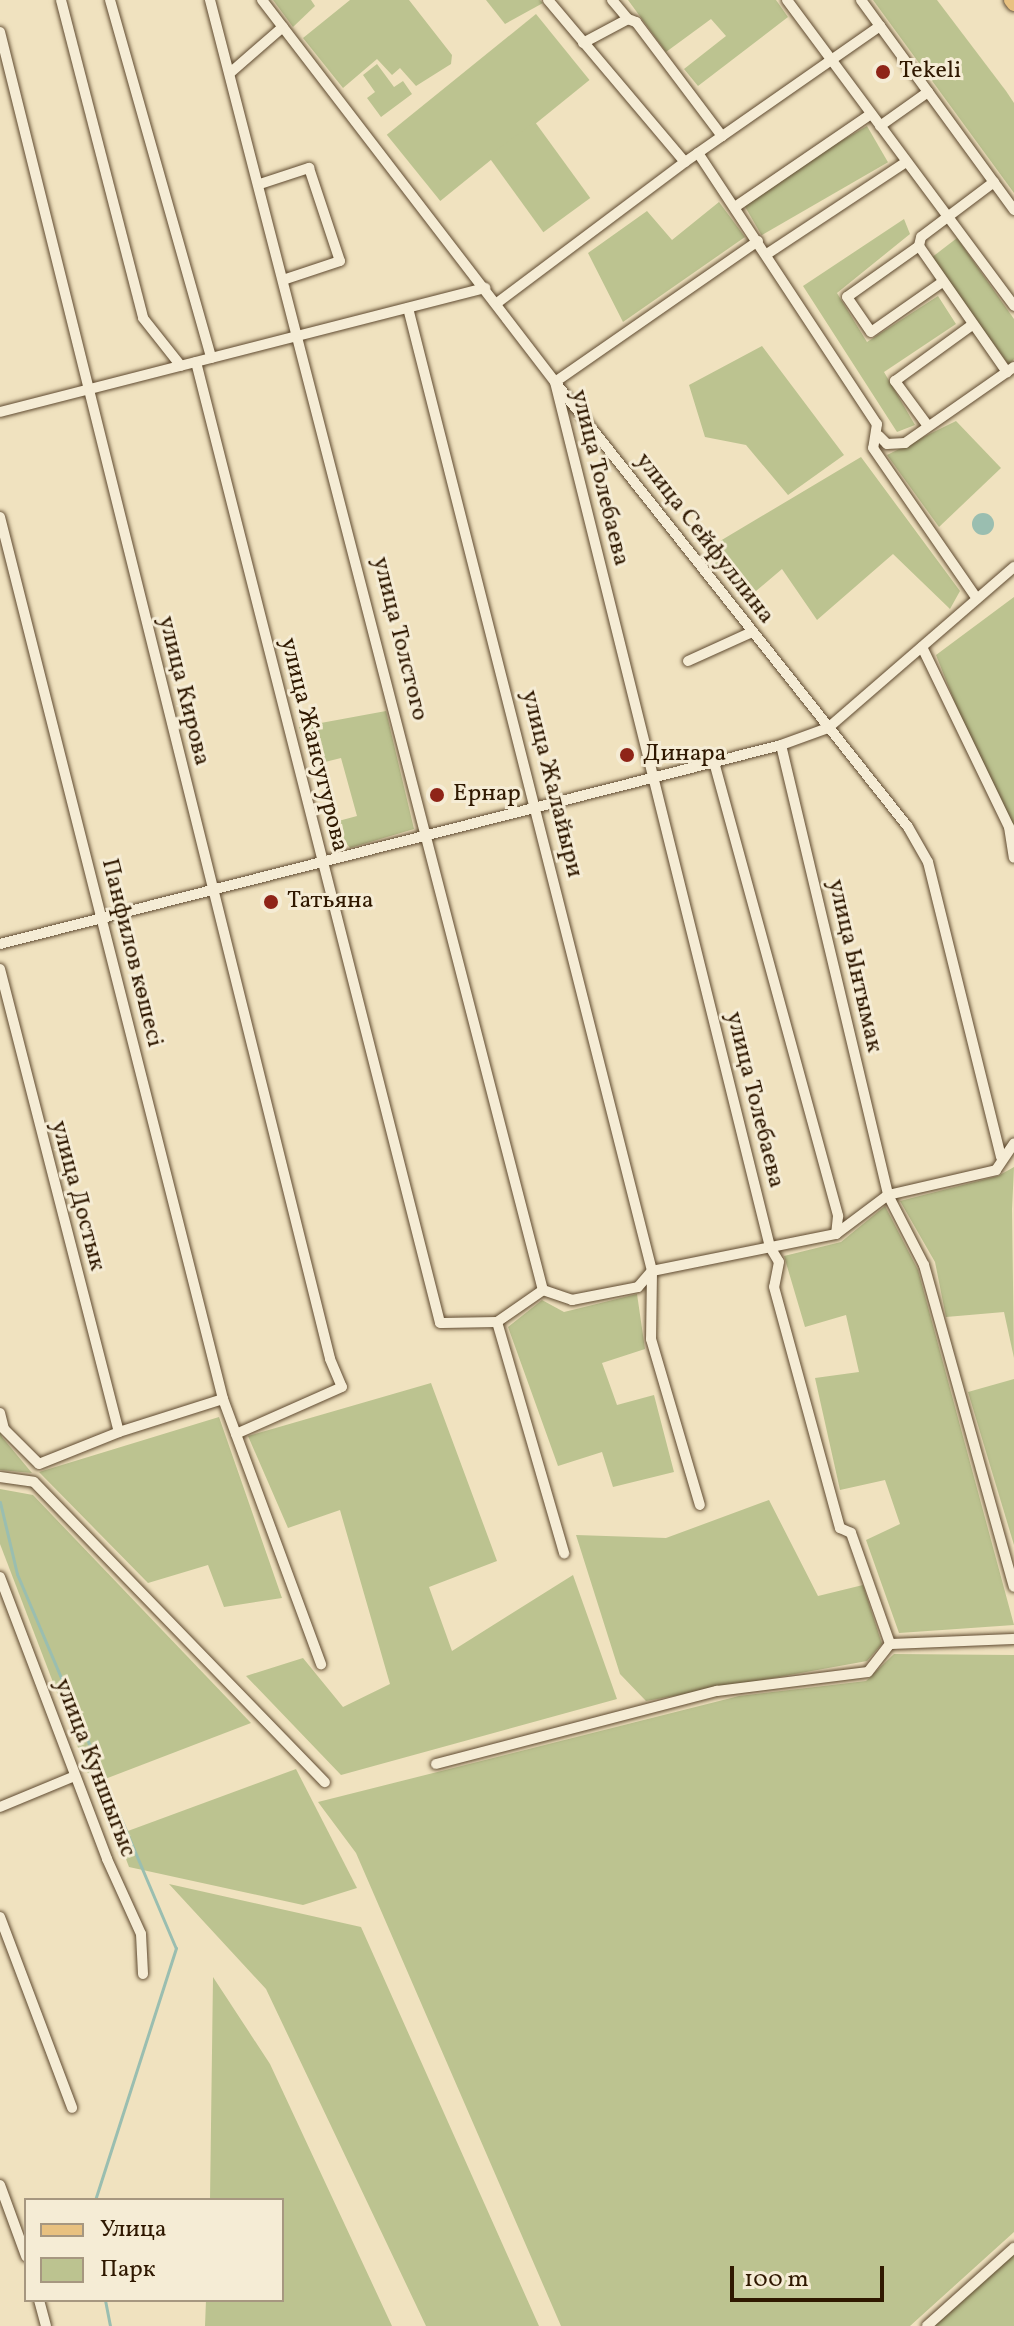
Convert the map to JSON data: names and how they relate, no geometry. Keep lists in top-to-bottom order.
{
  "streets": {
    "street": [
      "улица Толебаева",
      "улица Сейфуллина",
      "улица Толстого",
      "улица Кирова",
      "улица Жансугурова",
      "улица Жалайыри",
      "Панфилов көшесі",
      "улица Ынтымак",
      "улица Достык",
      "улица Куншыгыс"
    ]
  },
  "crossings": [
    ["улица Толебаева", "улица Сейфуллина"],
    ["улица Кирова", "Панфилов көшесі"]
  ],
  "places": [
    "Tekeli",
    "Динара",
    "Ернар",
    "Татьяна"
  ],
  "legend": ["Улица", "Парк"],
  "scale_bar": "100 m"
}
